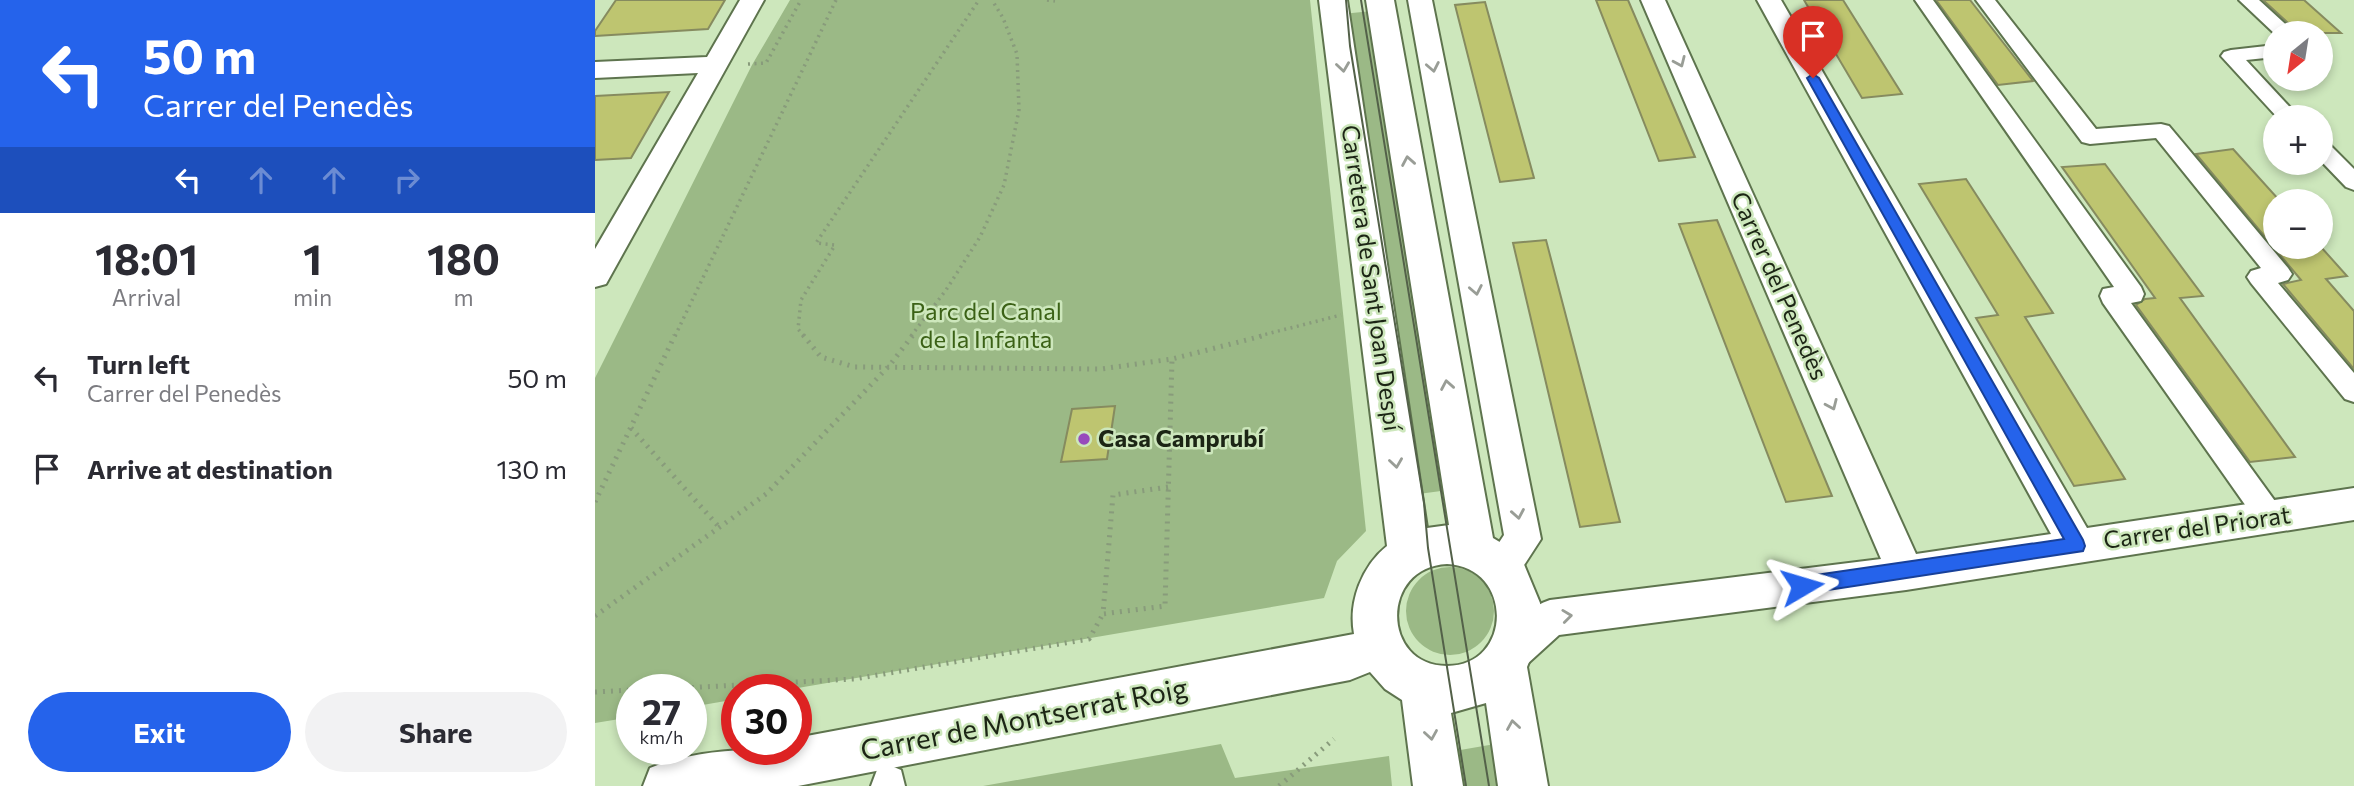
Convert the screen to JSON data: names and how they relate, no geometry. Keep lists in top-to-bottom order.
{
  "streets": {
    "street": [
      "Carretera de Sant Joan Despí",
      "Carrer del Penedès",
      "Carrer del Priorat",
      "Carrer de Montserrat Roig"
    ]
  },
  "crossings": [
    ["Carretera de Sant Joan Despí", "Carrer del Priorat"],
    ["Carretera de Sant Joan Despí", "Carrer de Montserrat Roig"],
    ["Carrer del Penedès", "Carrer del Priorat"],
    ["Carrer del Priorat", "Carrer de Montserrat Roig"]
  ],
  "one_way": ["Carrer del Priorat"],
  "parks": ["Parc del Canal de la Infanta"],
  "places": ["Casa Camprubí"],
  "north": "bottom left",
  "page": {
    "turn": ["50 m", "Carrer del Penedès"],
    "map_buttons": ["+", "−"],
    "eta": [
      "18:01",
      "Arrival",
      "1",
      "min",
      "180",
      "m"
    ],
    "list": [
      {
        "name": "Turn left",
        "note": "Carrer del Penedès",
        "value": "50 m"
      },
      {
        "name": "Arrive at destination",
        "value": "130 m"
      }
    ],
    "speed": "27 km/h",
    "limit": "30",
    "buttons": ["Exit", "Share"]
  }
}
